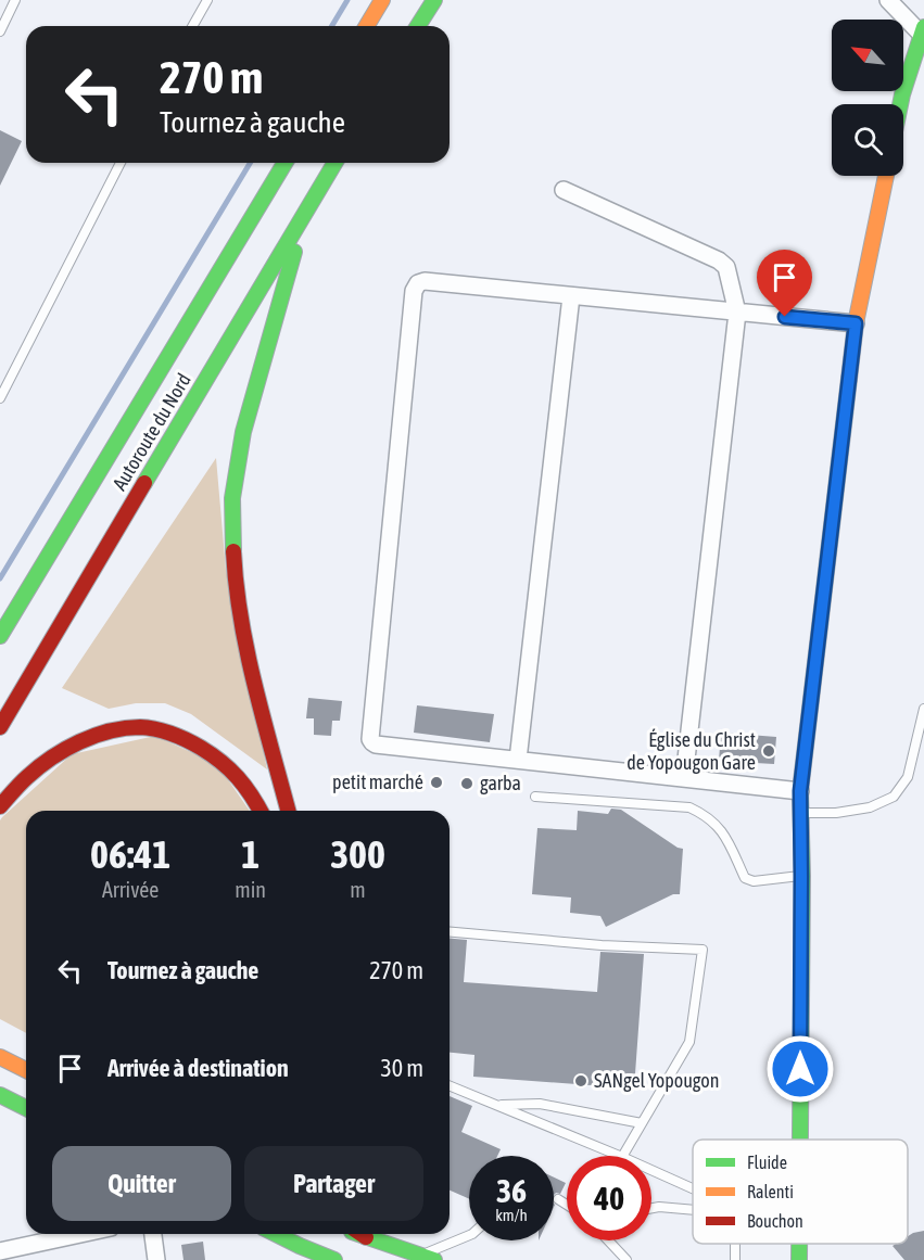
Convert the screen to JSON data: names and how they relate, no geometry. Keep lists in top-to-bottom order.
{
  "streets": {
    "main road": ["Autoroute du Nord"]
  },
  "places": [
    "Église du Christ de Yopougon Gare",
    "petit marché",
    "garba",
    "SANgel Yopougon"
  ],
  "legend": ["Fluide", "Ralenti", "Bouchon"],
  "north": "top left",
  "page": {
    "turn": ["270 m", "Tournez à gauche"],
    "eta": [
      "06:41",
      "Arrivée",
      "1",
      "min",
      "300",
      "m"
    ],
    "list": [
      {
        "name": "Tournez à gauche",
        "value": "270 m"
      },
      {
        "name": "Arrivée à destination",
        "value": "30 m"
      }
    ],
    "buttons": ["Quitter", "Partager"],
    "speed": "36 km/h",
    "limit": "40"
  }
}
